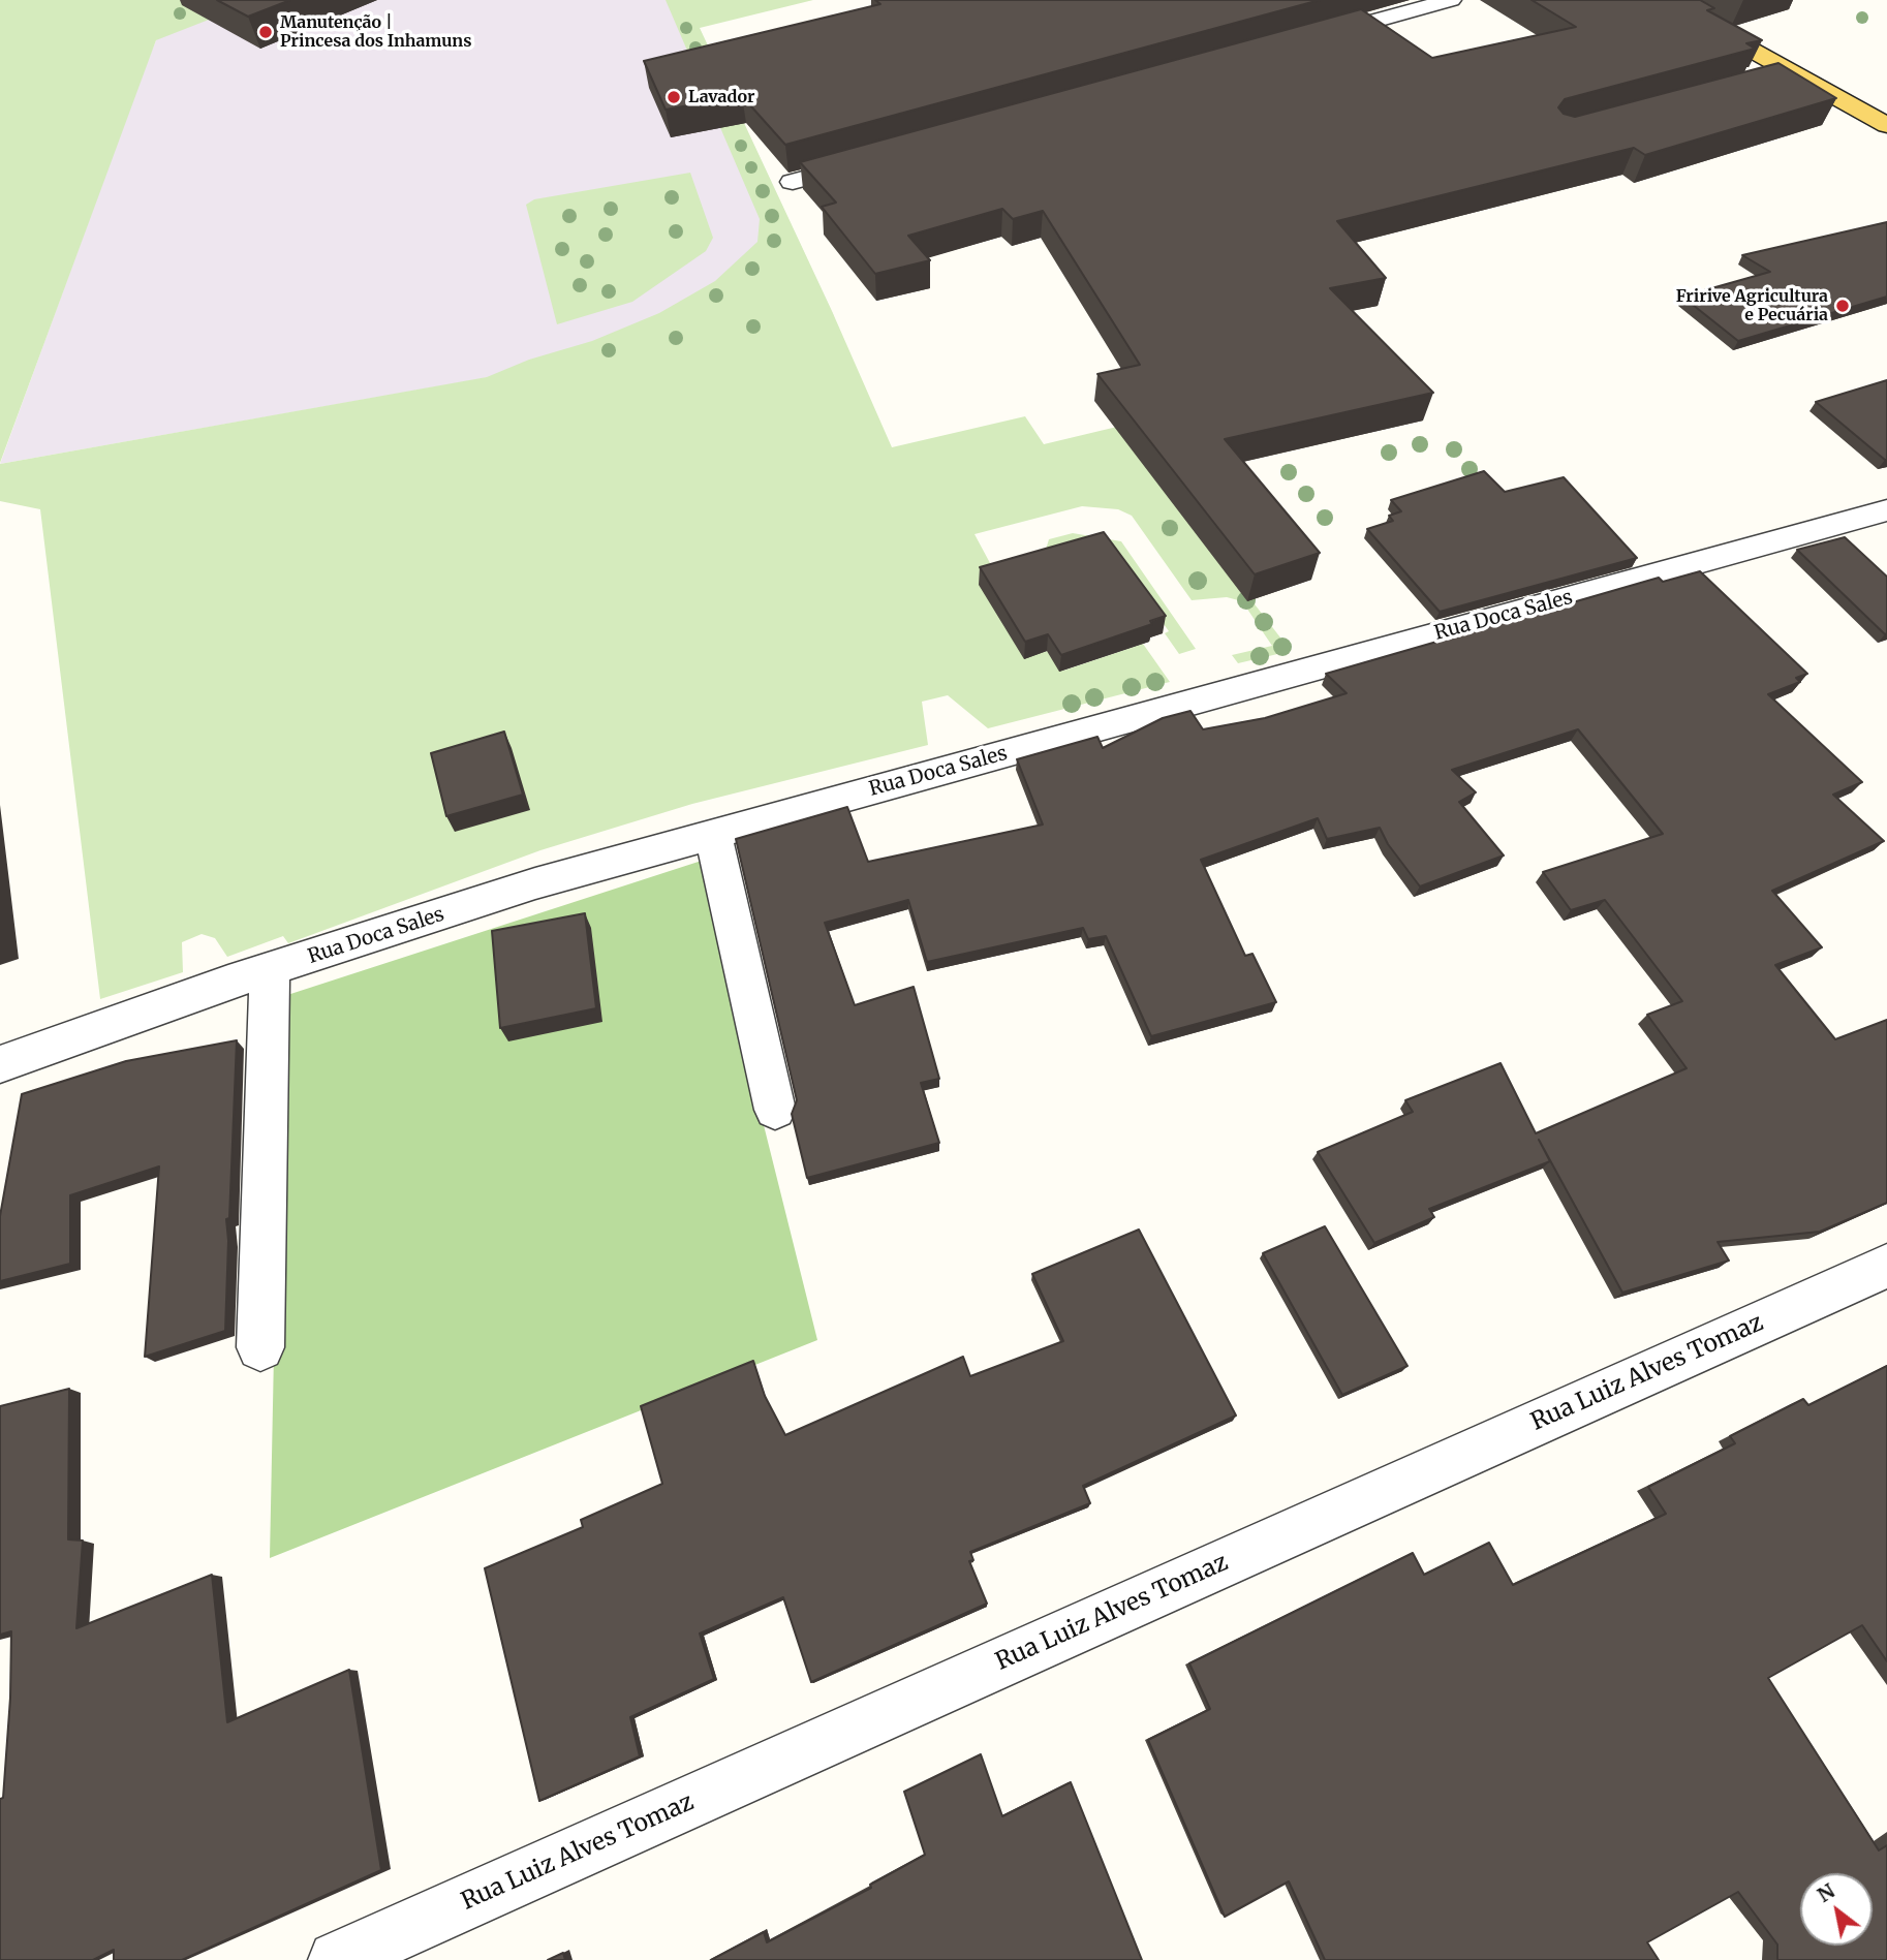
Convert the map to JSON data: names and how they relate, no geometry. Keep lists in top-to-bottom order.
{
  "streets": {
    "street": ["Rua Doca Sales", "Rua Luiz Alves Tomaz"]
  },
  "places": ["Manutenção | Princesa dos Inhamuns", "Lavador", "Fririve Agricultura e Pecuária"],
  "north": "top left"
}
